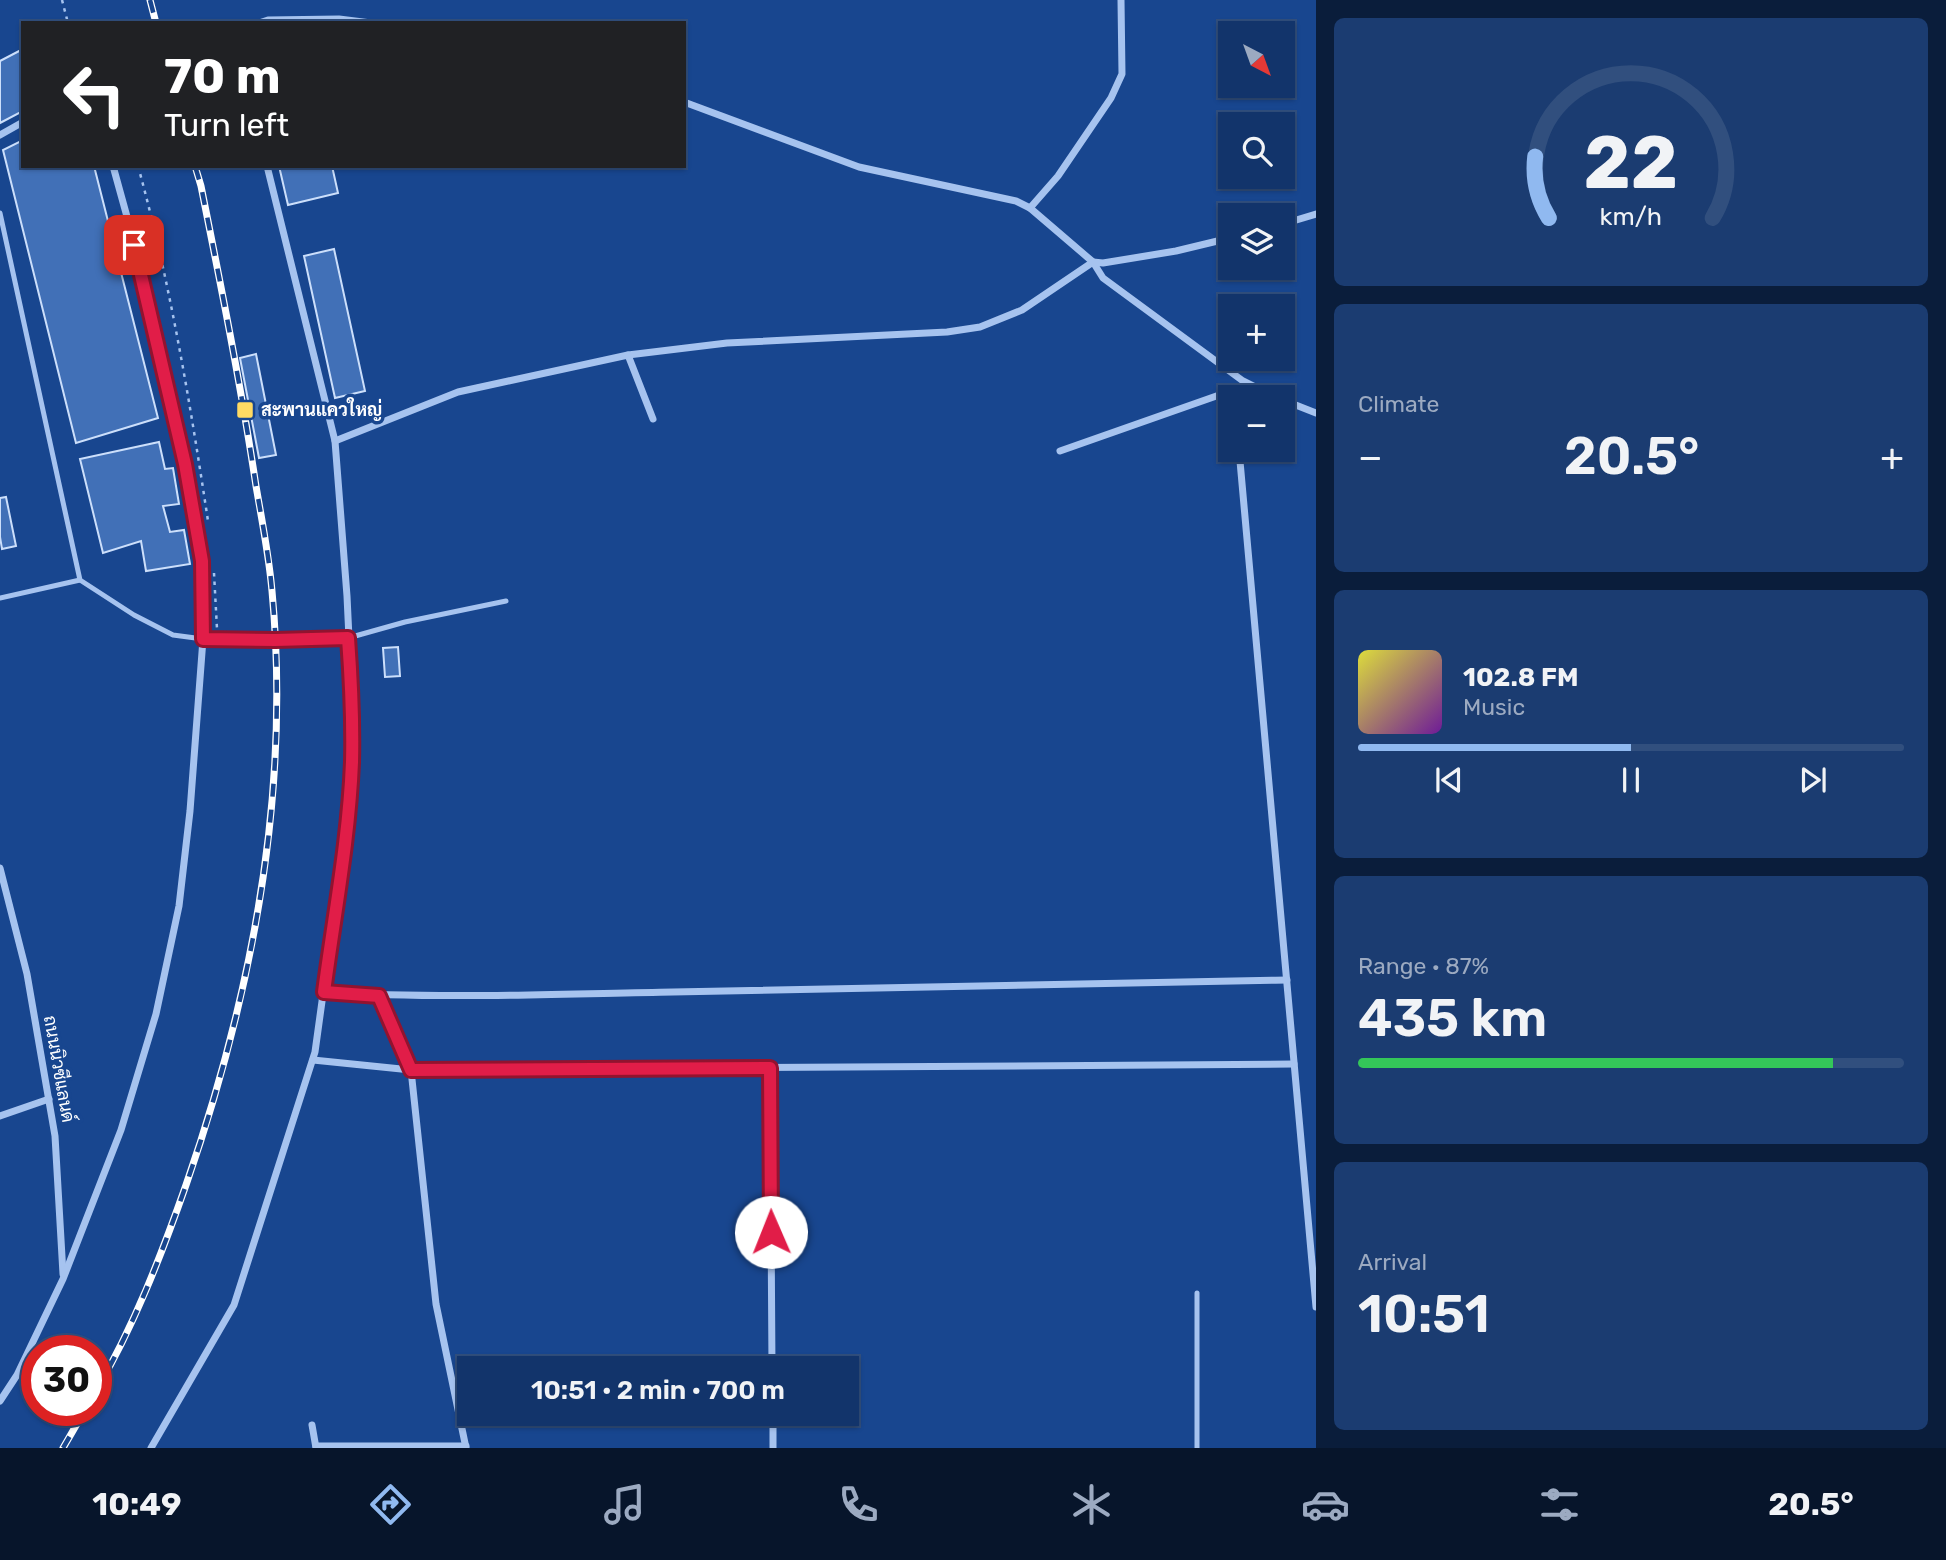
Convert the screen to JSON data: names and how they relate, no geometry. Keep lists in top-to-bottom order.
{
  "streets": {
    "street": ["ถนนนิวซีแลนด์"]
  },
  "places": {
    "transit": ["สะพานแควใหญ่"]
  },
  "north": "bottom right",
  "page": {
    "map_buttons": ["+", "−"],
    "turn": ["70 m", "Turn left"],
    "tile": [
      "Climate",
      ["Range · 87%", "435 km"],
      ["Arrival", "10:51"]
    ],
    "heat": ["−", "20.5°", "+"],
    "song": ["102.8 FM", "Music"],
    "limit": "30",
    "trip": "10:51 · 2 min · 700 m",
    "tabs": ["10:49", "20.5°"],
    "gauge": ["22", "km/h"]
  }
}
